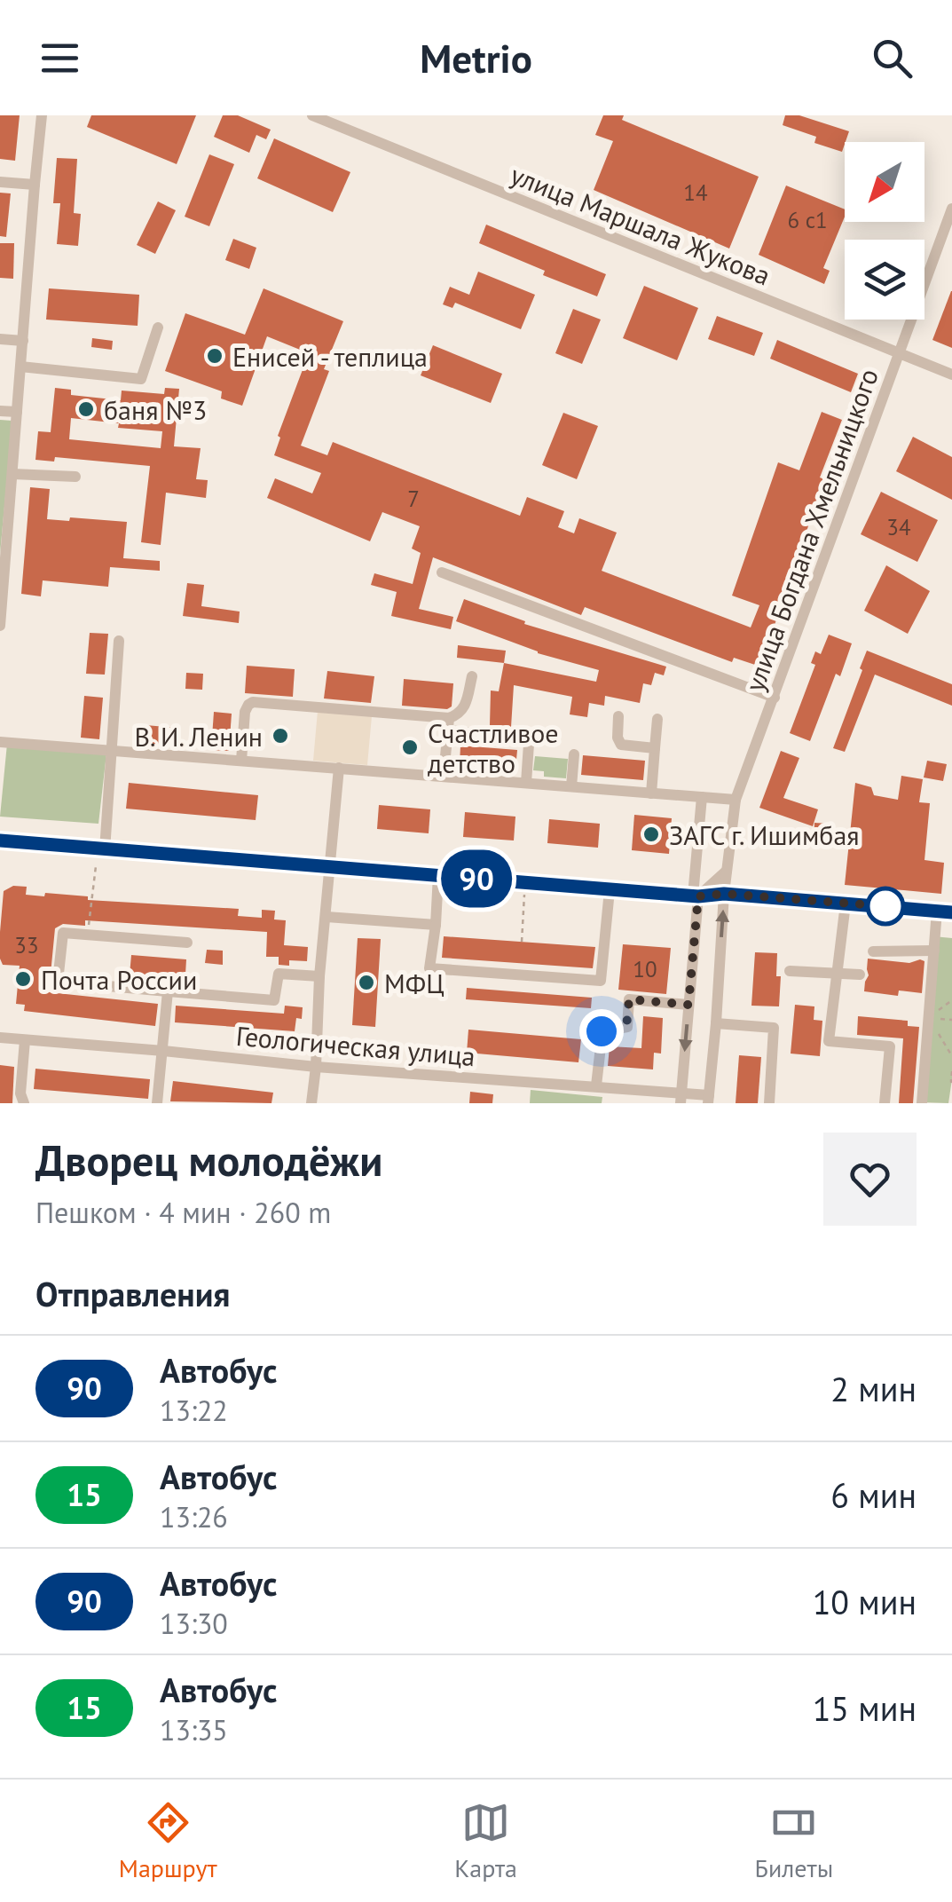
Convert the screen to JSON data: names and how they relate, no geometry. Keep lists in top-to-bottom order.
{
  "streets": {
    "street": ["улица Маршала Жукова", "улица Богдана Хмельницкого", "Геологическая улица"]
  },
  "crossings": [
    ["улица Маршала Жукова", "улица Богдана Хмельницкого"],
    ["улица Богдана Хмельницкого", "Геологическая улица"]
  ],
  "places": [
    "Енисей - теплица",
    "баня №3",
    "В. И. Ленин",
    "Счастливое детство",
    "ЗАГС г. Ишимбая",
    "Почта России",
    "МФЦ"
  ],
  "lines": ["bus line 90"],
  "house_numbers": [
    "14",
    "6 с1",
    "7",
    "34",
    "33",
    "10"
  ],
  "north": "bottom left",
  "page": {
    "header": "Metrio",
    "on_map": "90",
    "heading": [
      ["Дворец молодёжи", "Пешком · 4 мин · 260 m"],
      "Отправления"
    ],
    "list": [
      {
        "mark": "90",
        "name": "Автобус",
        "note": "13:22",
        "value": "2 мин"
      },
      {
        "mark": "15",
        "name": "Автобус",
        "note": "13:26",
        "value": "6 мин"
      },
      {
        "mark": "90",
        "name": "Автобус",
        "note": "13:30",
        "value": "10 мин"
      },
      {
        "mark": "15",
        "name": "Автобус",
        "note": "13:35",
        "value": "15 мин"
      }
    ],
    "tabs": ["Маршрут", "Карта", "Билеты"]
  }
}
